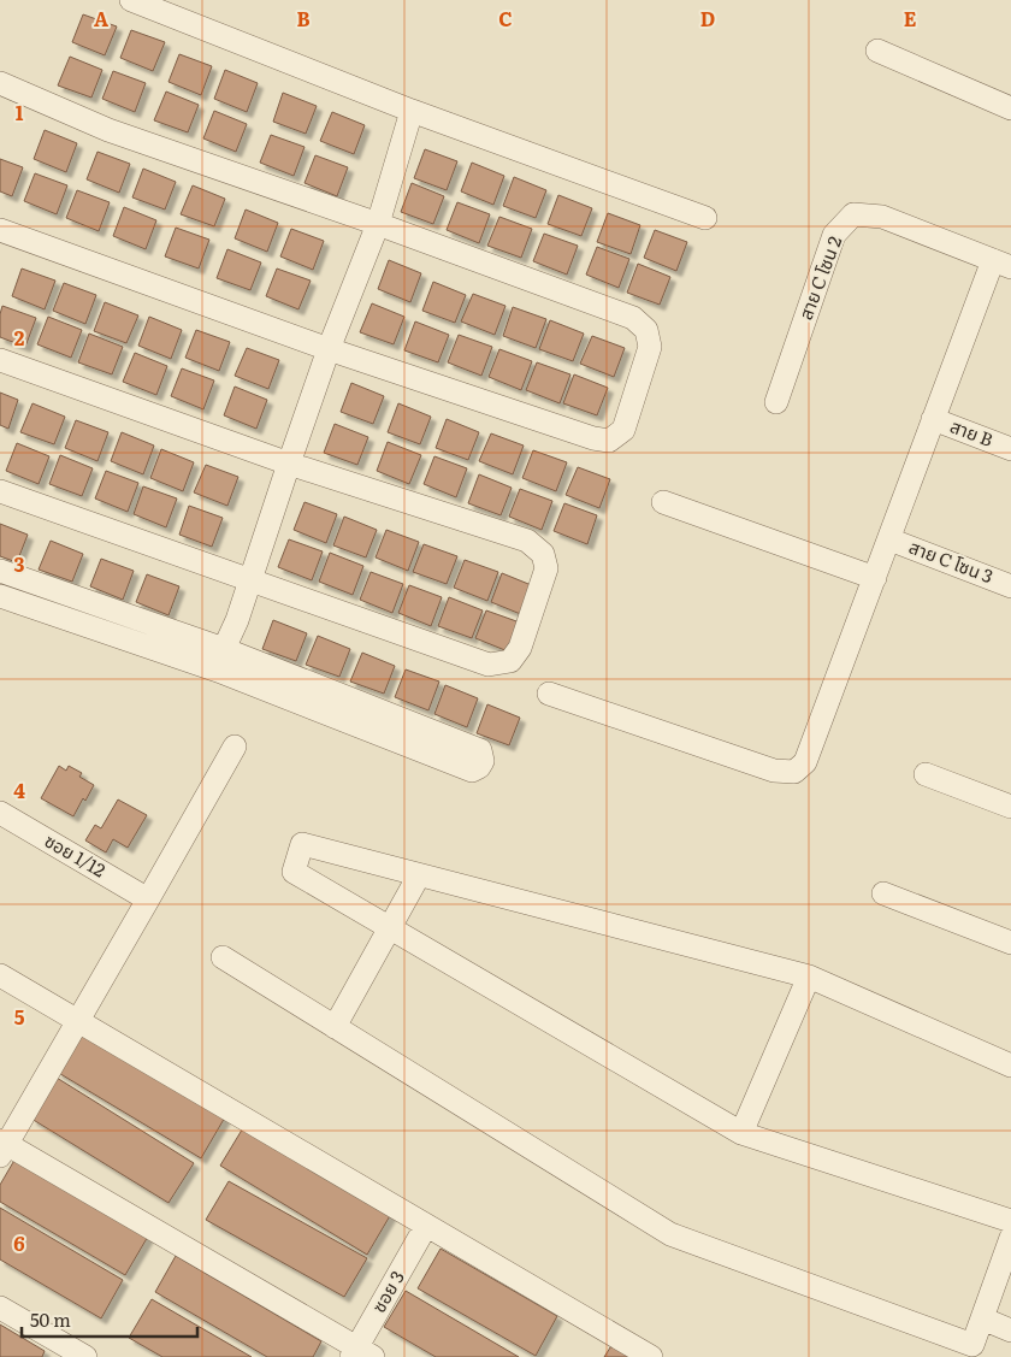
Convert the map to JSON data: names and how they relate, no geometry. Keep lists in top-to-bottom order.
{
  "streets": {
    "street": [
      "สาย C โซน 2",
      "สาย B",
      "สาย C โซน 3",
      "ซอย 1/12",
      "ซอย 3"
    ]
  },
  "scale_bar": "50 m",
  "grid": {
    "columns": [
      "A",
      "B",
      "C",
      "D",
      "E"
    ],
    "rows": [
      "1",
      "2",
      "3",
      "4",
      "5",
      "6"
    ]
  }
}
